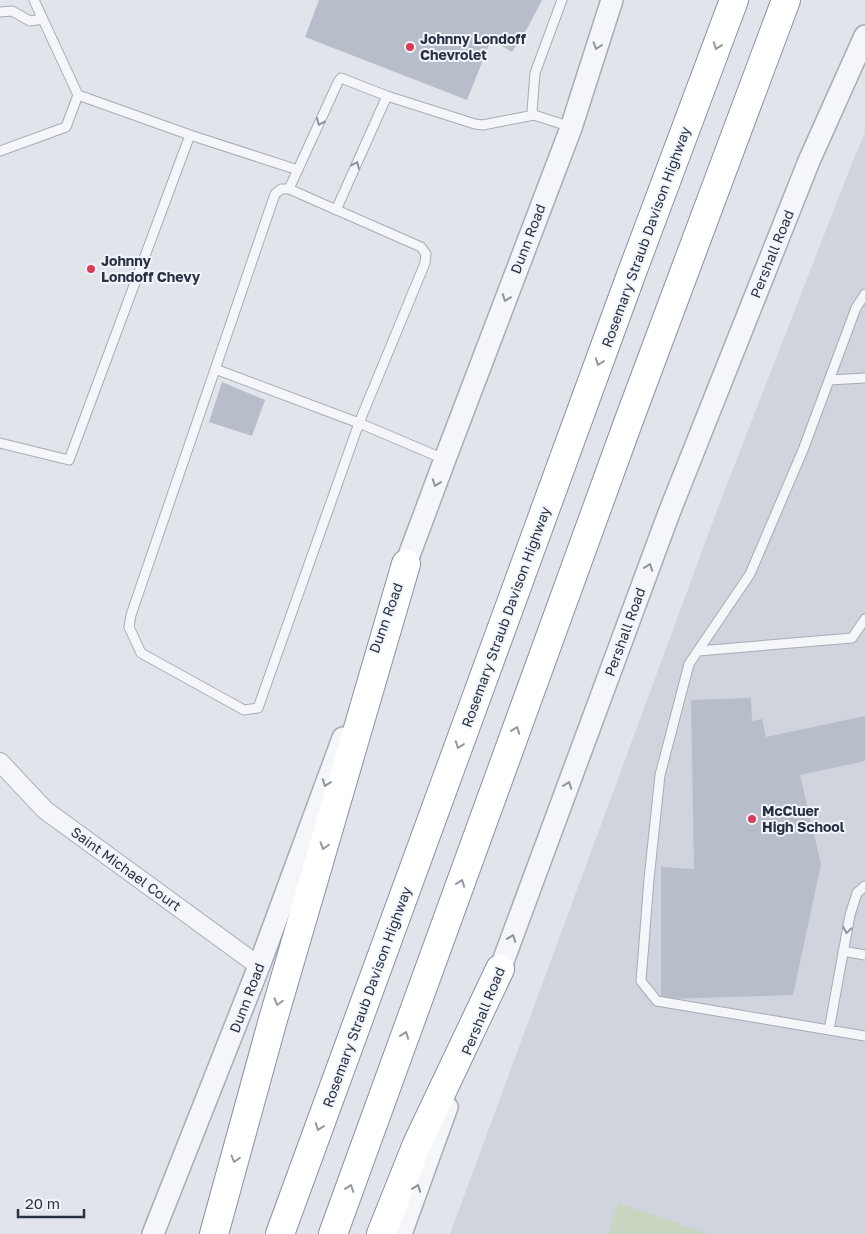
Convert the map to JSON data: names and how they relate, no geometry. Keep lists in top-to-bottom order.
{
  "streets": {
    "highway": ["Rosemary Straub Davison Highway"],
    "street": ["Dunn Road", "Pershall Road", "Saint Michael Court"]
  },
  "crossings": [
    ["Dunn Road", "Saint Michael Court"]
  ],
  "one_way": ["Dunn Road", "Pershall Road"],
  "places": ["Johnny Londoff Chevrolet", "Johnny Londoff Chevy", "McCluer High School"],
  "scale_bar": "20 m"
}
